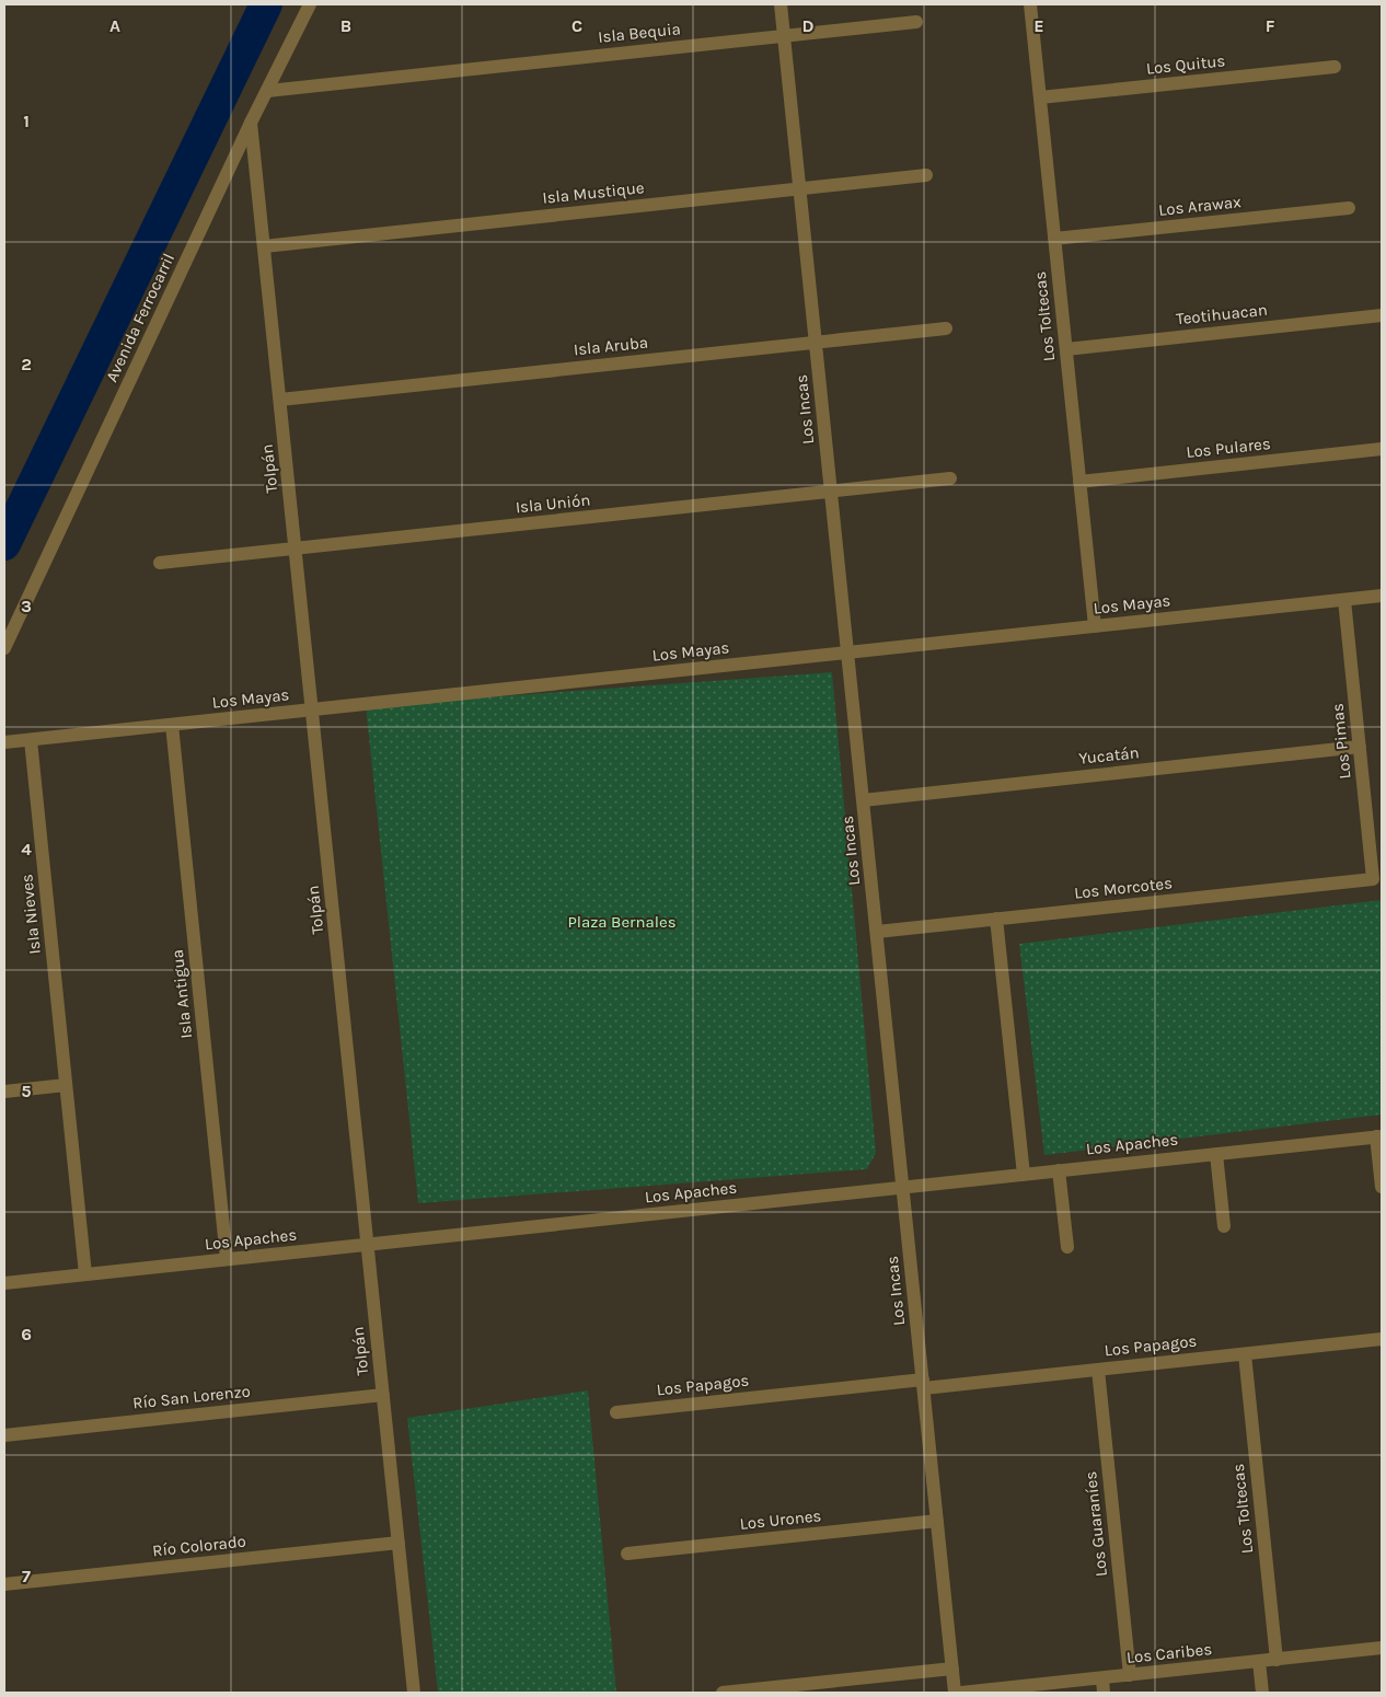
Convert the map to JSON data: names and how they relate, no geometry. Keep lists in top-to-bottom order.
{
  "streets": {
    "street": [
      "Isla Bequia",
      "Los Quitus",
      "Isla Mustique",
      "Los Arawax",
      "Teotihuacan",
      "Los Toltecas",
      "Avenida Ferrocarril",
      "Isla Aruba",
      "Los Incas",
      "Los Pulares",
      "Tolpán",
      "Isla Unión",
      "Los Mayas",
      "Los Pimas",
      "Yucatán",
      "Los Morcotes",
      "Isla Nieves",
      "Isla Antigua",
      "Los Apaches",
      "Los Papagos",
      "Río San Lorenzo",
      "Los Urones",
      "Los Guaraníes",
      "Río Colorado",
      "Los Caribes"
    ]
  },
  "crossings": [
    ["Isla Bequia", "Avenida Ferrocarril"],
    ["Isla Bequia", "Los Incas"],
    ["Los Quitus", "Los Toltecas"],
    ["Isla Mustique", "Los Incas"],
    ["Isla Mustique", "Tolpán"],
    ["Los Arawax", "Los Toltecas"],
    ["Teotihuacan", "Los Toltecas"],
    ["Los Toltecas", "Los Pulares"],
    ["Los Toltecas", "Los Mayas"],
    ["Los Toltecas", "Los Papagos"],
    ["Los Toltecas", "Los Caribes"],
    ["Avenida Ferrocarril", "Tolpán"],
    ["Isla Aruba", "Los Incas"],
    ["Isla Aruba", "Tolpán"],
    ["Los Incas", "Isla Unión"],
    ["Los Incas", "Los Mayas"],
    ["Los Incas", "Yucatán"],
    ["Los Incas", "Los Morcotes"],
    ["Los Incas", "Los Apaches"],
    ["Los Incas", "Los Papagos"],
    ["Los Incas", "Los Urones"],
    ["Tolpán", "Isla Unión"],
    ["Tolpán", "Los Mayas"],
    ["Tolpán", "Los Apaches"],
    ["Tolpán", "Río San Lorenzo"],
    ["Tolpán", "Río Colorado"],
    ["Los Mayas", "Los Pimas"],
    ["Los Mayas", "Isla Nieves"],
    ["Los Mayas", "Isla Antigua"],
    ["Los Pimas", "Yucatán"],
    ["Los Pimas", "Los Morcotes"],
    ["Isla Nieves", "Los Apaches"],
    ["Isla Antigua", "Los Apaches"],
    ["Los Papagos", "Los Guaraníes"],
    ["Los Guaraníes", "Los Caribes"]
  ],
  "parks": ["Plaza Bernales"],
  "grid": {
    "columns": [
      "A",
      "B",
      "C",
      "D",
      "E",
      "F"
    ],
    "rows": [
      "1",
      "2",
      "3",
      "4",
      "5",
      "6",
      "7"
    ]
  }
}
